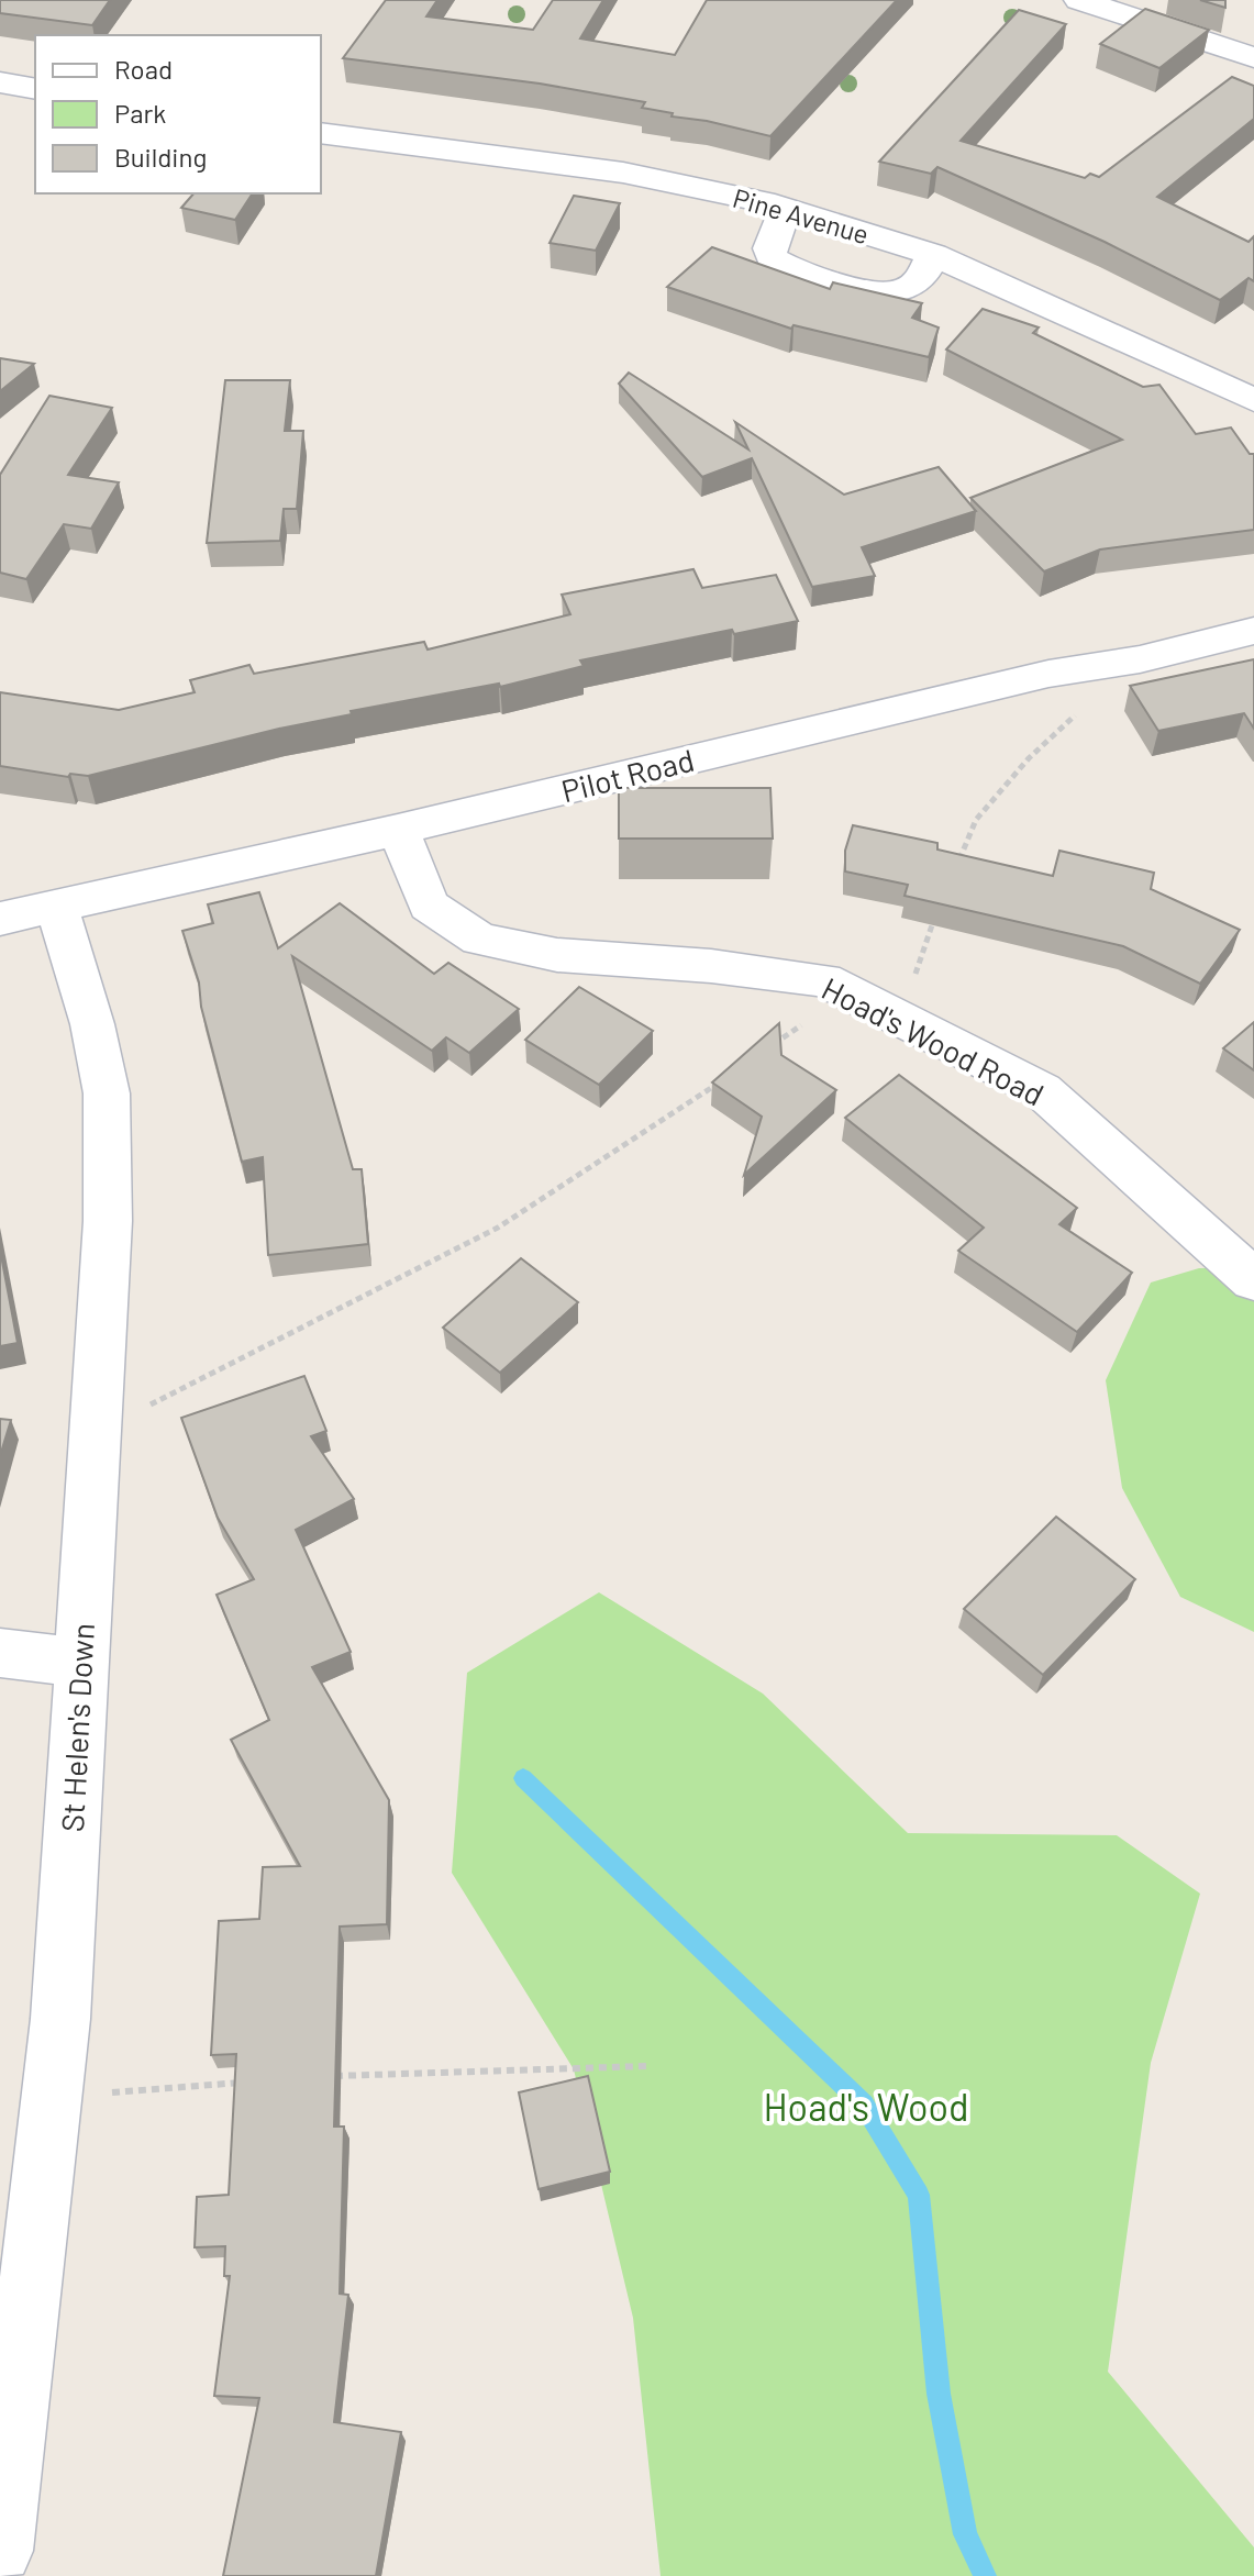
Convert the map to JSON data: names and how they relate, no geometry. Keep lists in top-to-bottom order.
{
  "streets": {
    "street": [
      "Pine Avenue",
      "Pilot Road",
      "Hoad's Wood Road",
      "St Helen's Down"
    ]
  },
  "crossings": [
    ["Pilot Road", "Hoad's Wood Road"],
    ["Pilot Road", "St Helen's Down"]
  ],
  "parks": ["Hoad's Wood"],
  "legend": ["Road", "Park", "Building"]
}
